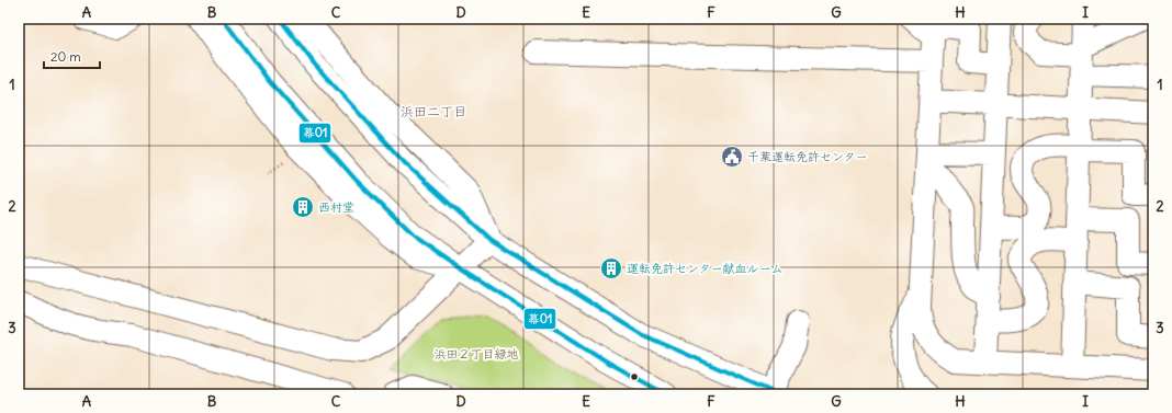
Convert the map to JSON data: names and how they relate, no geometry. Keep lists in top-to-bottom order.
{
  "districts": ["浜田二丁目"],
  "parks": ["浜田２丁目緑地"],
  "places": {
    "public building": ["千葉運転免許センター"],
    "building": ["西村堂", "運転免許センター献血ルーム"]
  },
  "lines": ["transit line 幕01"],
  "scale_bar": "20 m",
  "grid": {
    "columns": [
      "A",
      "B",
      "C",
      "D",
      "E",
      "F",
      "G",
      "H",
      "I"
    ],
    "rows": ["1", "2", "3"]
  }
}
